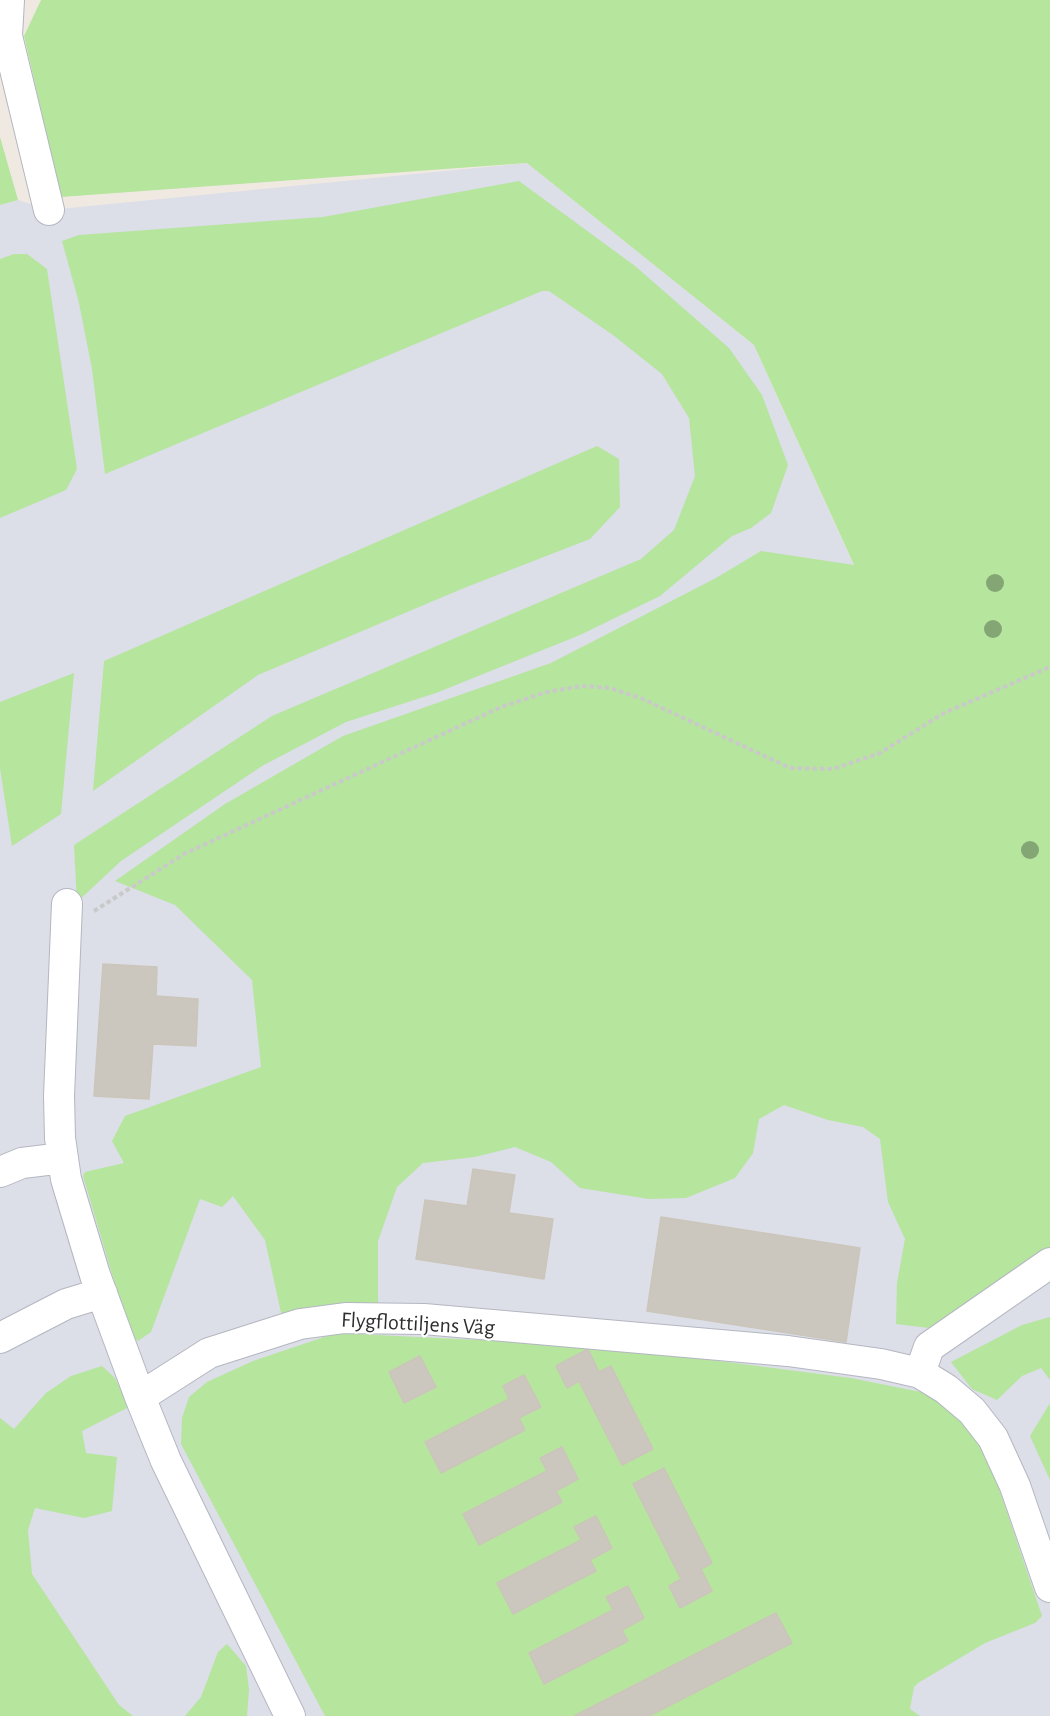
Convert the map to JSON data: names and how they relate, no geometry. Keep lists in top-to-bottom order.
{
  "streets": {
    "street": ["Flygflottiljens Väg"]
  }
}
